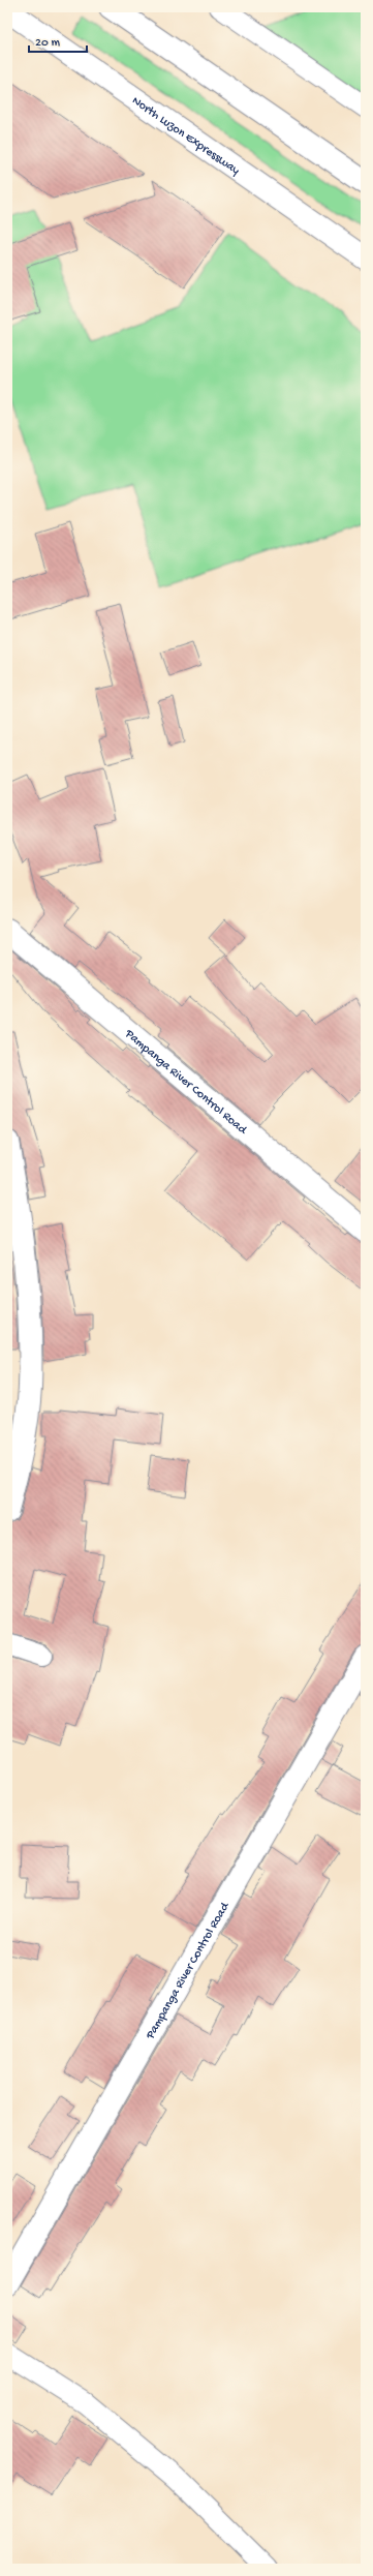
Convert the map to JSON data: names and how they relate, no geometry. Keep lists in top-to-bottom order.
{
  "streets": {
    "main road": ["North Luzon Expressway", "Pampanga River Control Road"]
  },
  "scale_bar": "20 m"
}
